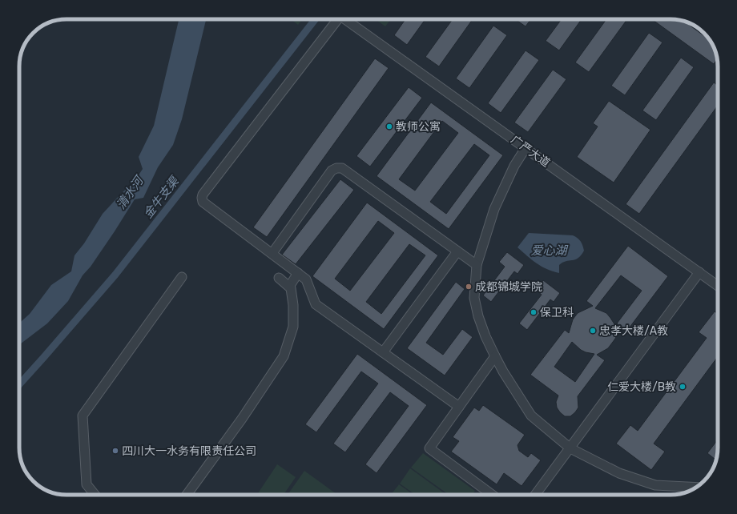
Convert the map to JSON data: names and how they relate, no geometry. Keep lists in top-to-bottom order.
{
  "streets": {
    "street": ["广严大道"]
  },
  "water": ["清水河", "金牛支渠", "爱心湖"],
  "places": [
    "教师公寓",
    "成都锦城学院",
    "保卫科",
    "忠孝大楼/A教",
    "仁爱大楼/B教",
    "四川大一水务有限责任公司"
  ]
}
